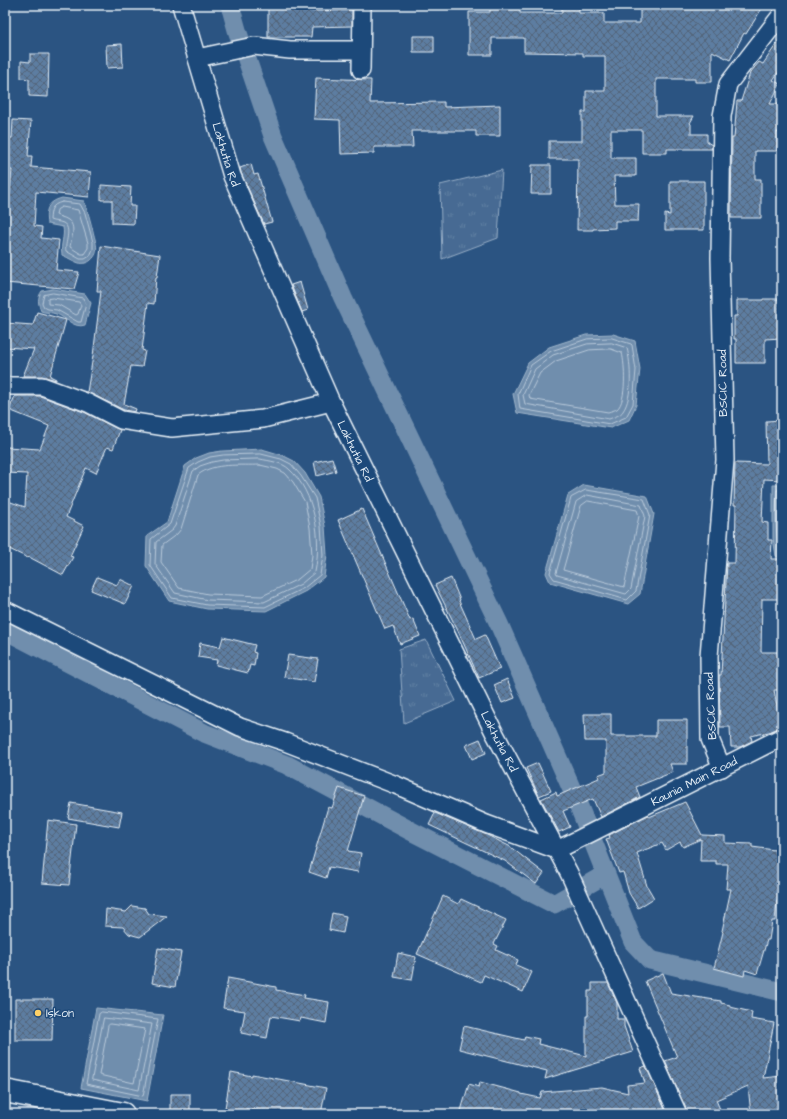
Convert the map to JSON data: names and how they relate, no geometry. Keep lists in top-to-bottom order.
{
  "streets": {
    "street": ["Lakhutia Rd", "BSCIC Road", "Kaunia Main Road"]
  },
  "crossings": [
    ["Lakhutia Rd", "Kaunia Main Road"],
    ["BSCIC Road", "Kaunia Main Road"]
  ],
  "places": ["Iskon"]
}
